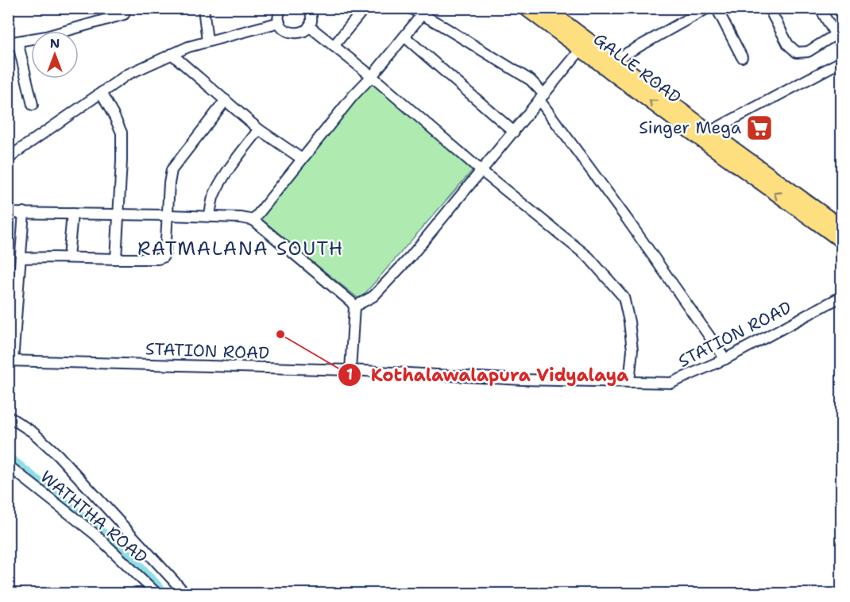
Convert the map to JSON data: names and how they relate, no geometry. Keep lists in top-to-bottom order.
{
  "streets": {
    "highway": ["GALLE ROAD"],
    "street": ["STATION ROAD", "WATHTHA ROAD"]
  },
  "districts": ["RATMALANA SOUTH"],
  "places": {
    "supermarket": ["Singer Mega"],
    "other": ["Kothalawalapura Vidyalaya"]
  },
  "north": "top"
}
